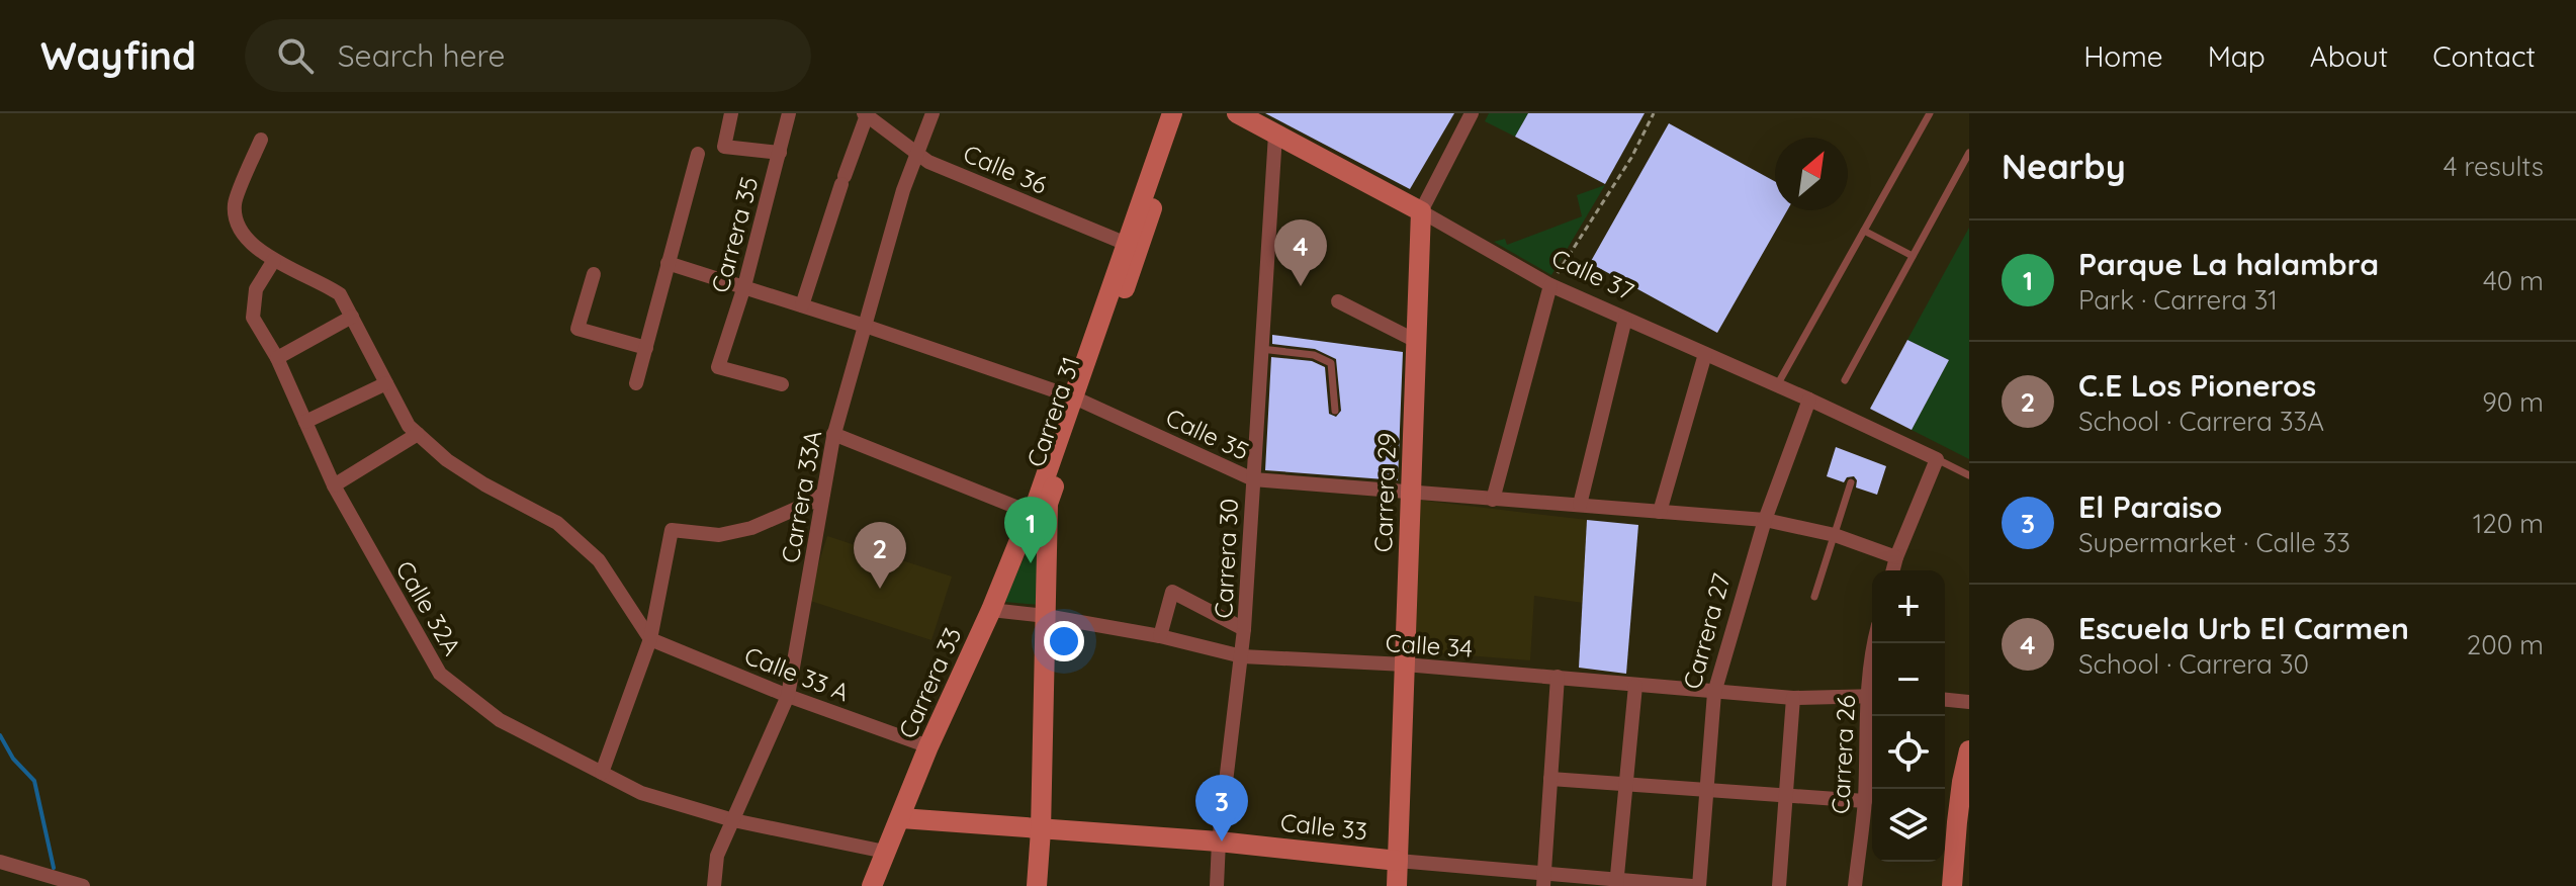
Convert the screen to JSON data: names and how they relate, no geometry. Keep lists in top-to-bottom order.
{
  "streets": {
    "street": [
      "Calle 36",
      "Carrera 35",
      "Calle 37",
      "Carrera 31",
      "Calle 35",
      "Carrera 29",
      "Carrera 33A",
      "Carrera 30",
      "Calle 32A",
      "Carrera 27",
      "Calle 34",
      "Calle 33 A",
      "Carrera 33",
      "Carrera 26",
      "Calle 33"
    ]
  },
  "crossings": [
    ["Calle 36", "Carrera 31"],
    ["Calle 36", "Carrera 33A"],
    ["Carrera 35", "Calle 35"],
    ["Calle 37", "Carrera 29"],
    ["Calle 37", "Carrera 30"],
    ["Calle 37", "Carrera 27"],
    ["Carrera 31", "Calle 35"],
    ["Carrera 31", "Calle 34"],
    ["Carrera 31", "Carrera 33"],
    ["Carrera 31", "Calle 33"],
    ["Calle 35", "Carrera 29"],
    ["Calle 35", "Carrera 33A"],
    ["Calle 35", "Carrera 30"],
    ["Calle 35", "Carrera 27"],
    ["Carrera 29", "Calle 34"],
    ["Carrera 29", "Calle 33"],
    ["Carrera 33A", "Calle 32A"],
    ["Carrera 33A", "Calle 33 A"],
    ["Carrera 30", "Calle 34"],
    ["Carrera 30", "Calle 33"],
    ["Calle 32A", "Carrera 33"],
    ["Carrera 27", "Calle 34"],
    ["Calle 34", "Carrera 33"],
    ["Calle 33 A", "Carrera 33"],
    ["Carrera 33", "Calle 33"]
  ],
  "north": "top right",
  "page": {
    "header": "Wayfind",
    "search": "Search here",
    "nav": [
      "Home",
      "Map",
      "About",
      "Contact"
    ],
    "heading": ["Nearby", "4 results"],
    "list": [
      {
        "mark": "1",
        "name": "Parque La halambra",
        "note": "Park · Carrera 31",
        "value": "40 m"
      },
      {
        "mark": "2",
        "name": "C.E Los Pioneros",
        "note": "School · Carrera 33A",
        "value": "90 m"
      },
      {
        "mark": "3",
        "name": "El Paraiso",
        "note": "Supermarket · Calle 33",
        "value": "120 m"
      },
      {
        "mark": "4",
        "name": "Escuela Urb El Carmen",
        "note": "School · Carrera 30",
        "value": "200 m"
      }
    ],
    "pins": [
      "4",
      "1",
      "2",
      "3"
    ],
    "map_buttons": ["+", "−"]
  }
}
